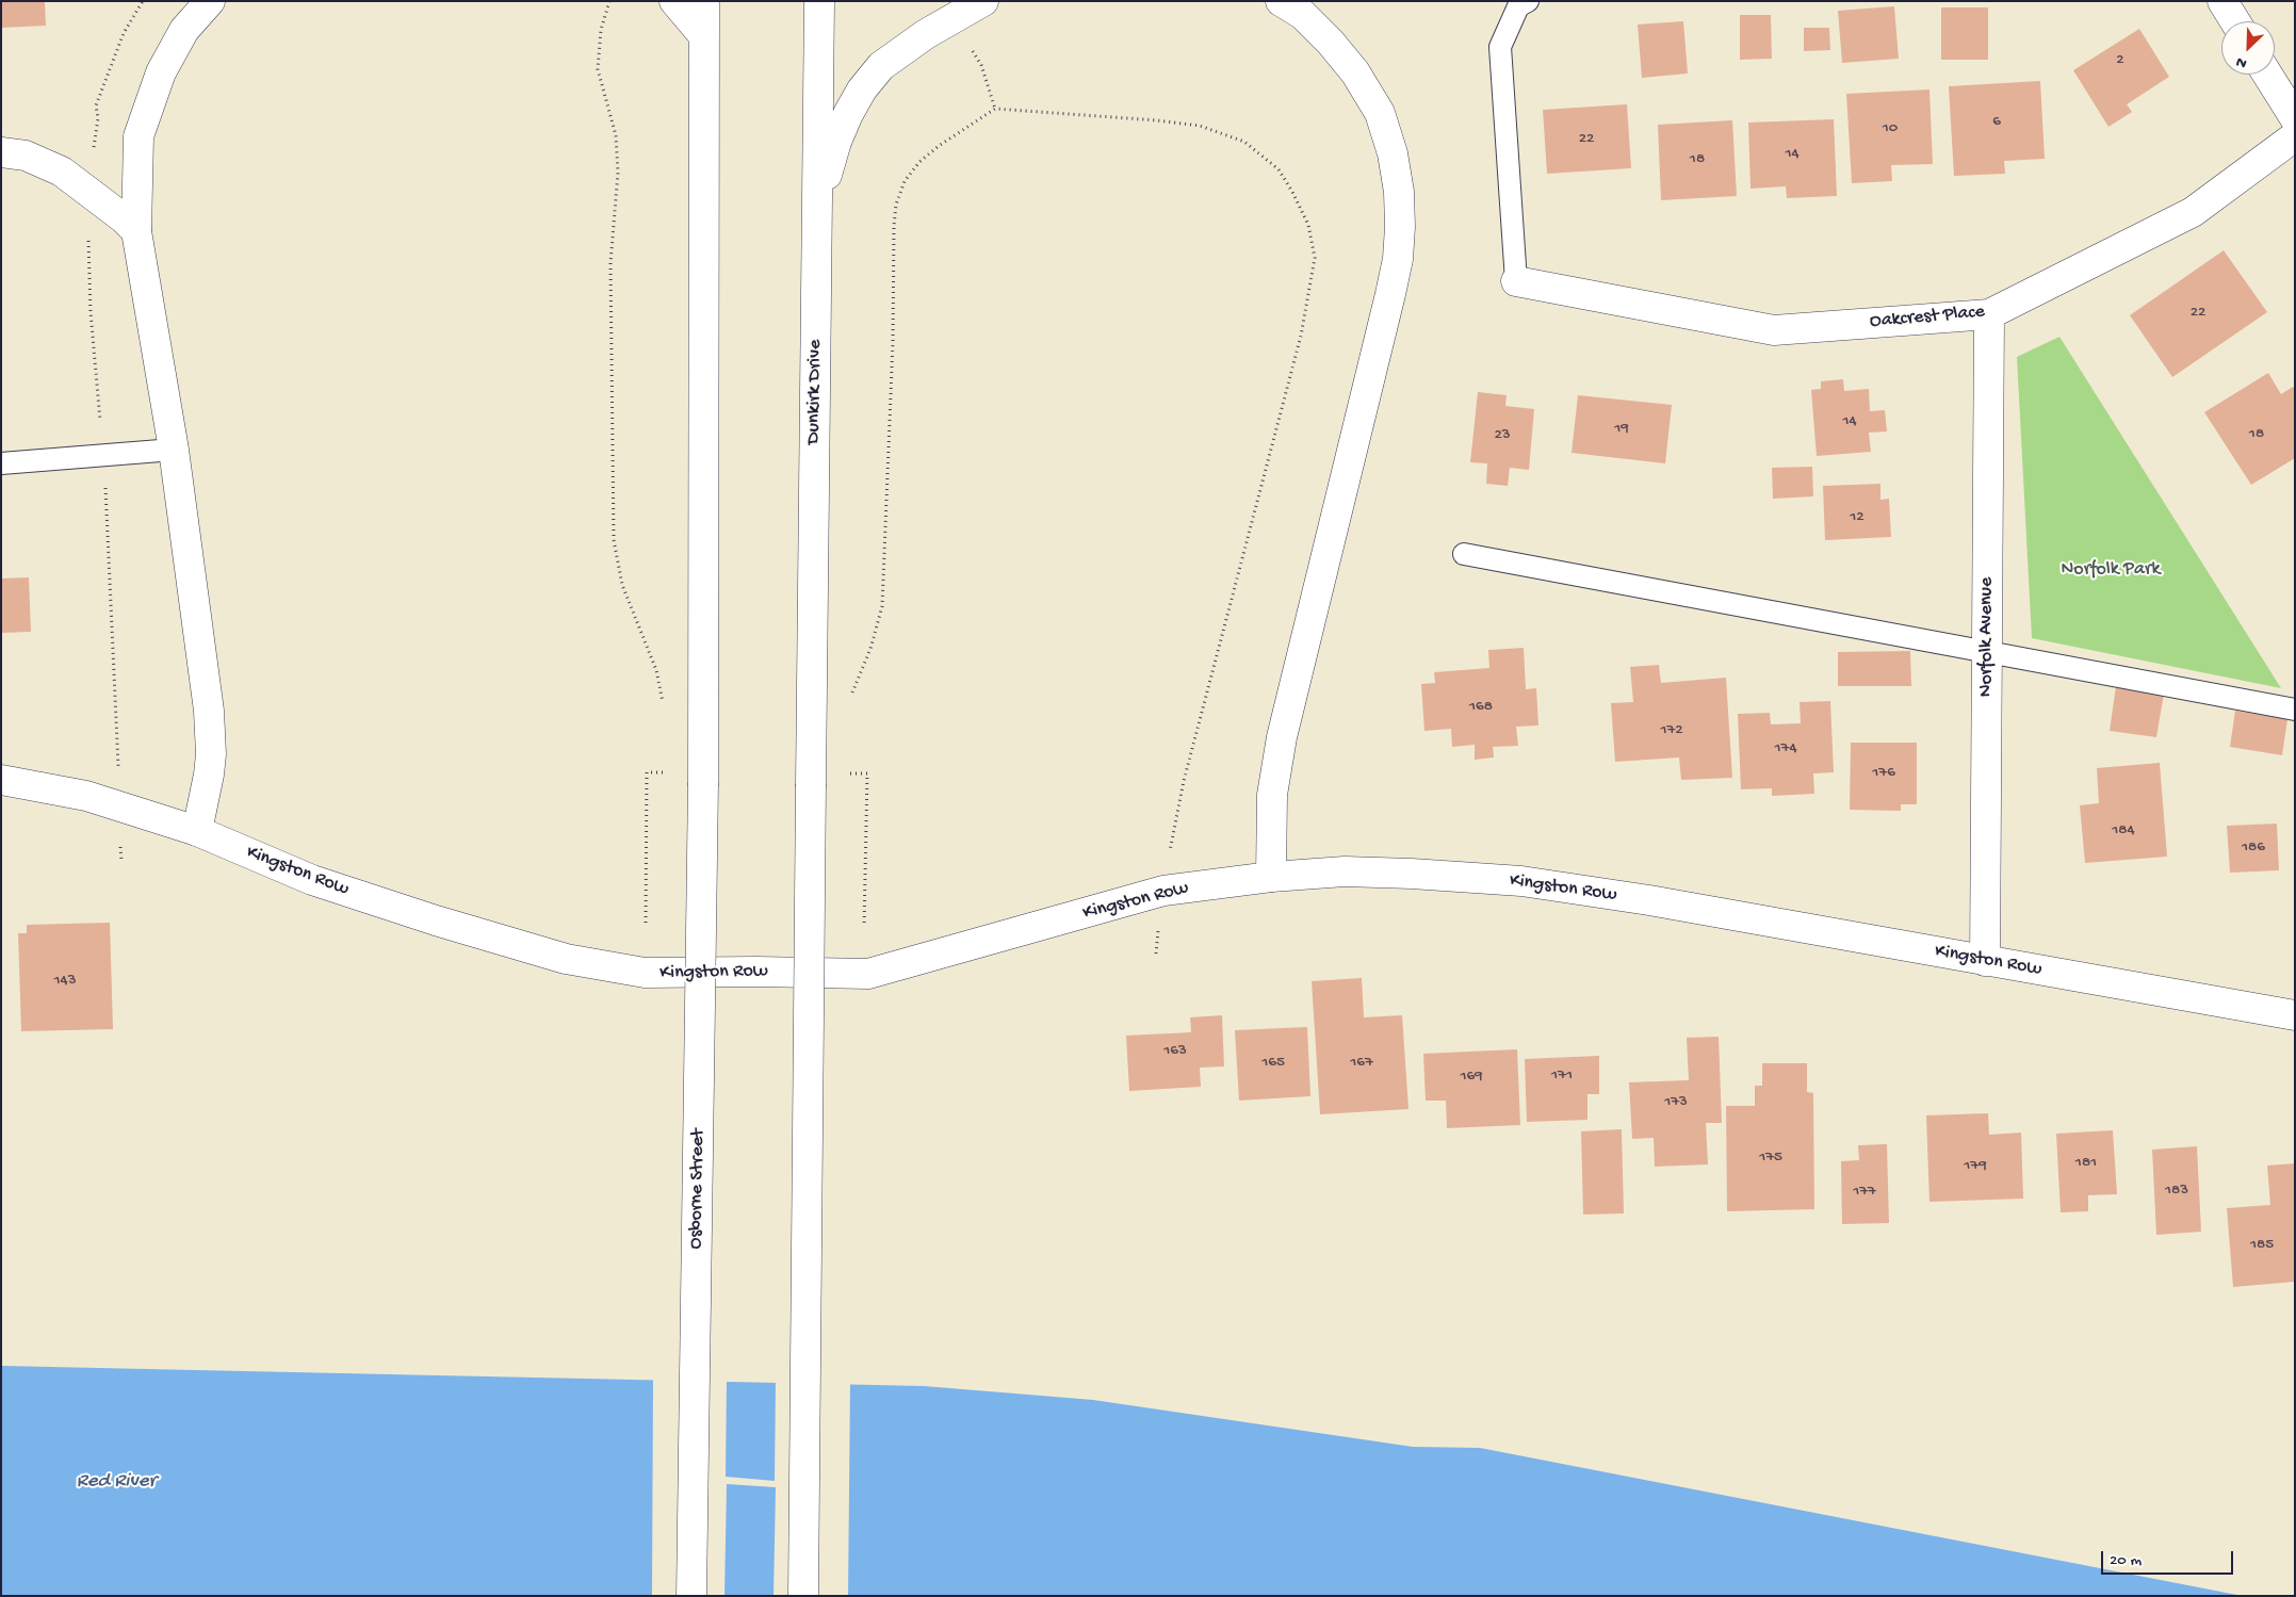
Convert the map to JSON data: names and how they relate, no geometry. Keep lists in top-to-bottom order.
{
  "streets": {
    "main road": [
      "Oakcrest Place",
      "Dunkirk Drive",
      "Norfolk Avenue",
      "Kingston Row",
      "Osborne Street"
    ]
  },
  "crossings": [
    ["Oakcrest Place", "Norfolk Avenue"],
    ["Norfolk Avenue", "Kingston Row"]
  ],
  "water": ["Red River"],
  "parks": ["Norfolk Park"],
  "house_numbers": [
    "2",
    "6",
    "10",
    "22",
    "14",
    "18",
    "22",
    "14",
    "19",
    "18",
    "23",
    "12",
    "168",
    "172",
    "174",
    "176",
    "184",
    "186",
    "143",
    "163",
    "165",
    "167",
    "171",
    "169",
    "173",
    "175",
    "181",
    "179",
    "183",
    "177",
    "185"
  ],
  "scale_bar": "20 m",
  "north": "bottom left"
}
